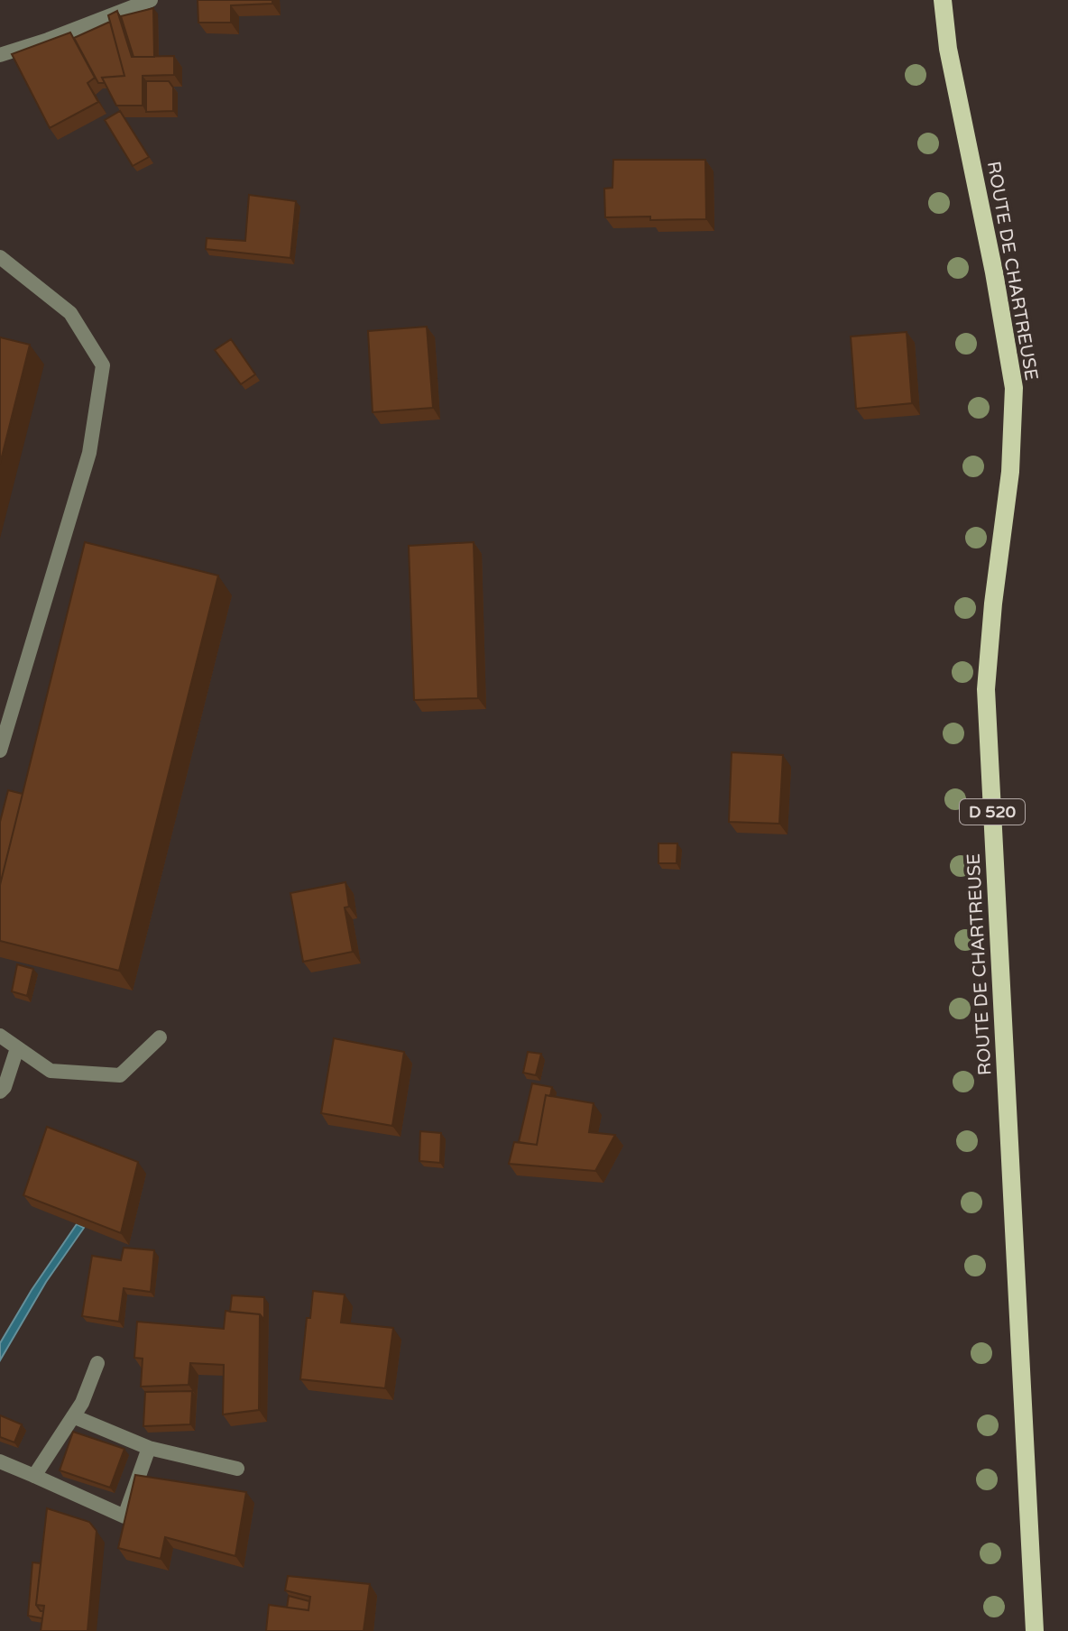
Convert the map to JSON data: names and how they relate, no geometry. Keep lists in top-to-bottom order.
{
  "streets": {
    "main road": ["ROUTE DE CHARTREUSE", "D 520"]
  }
}
